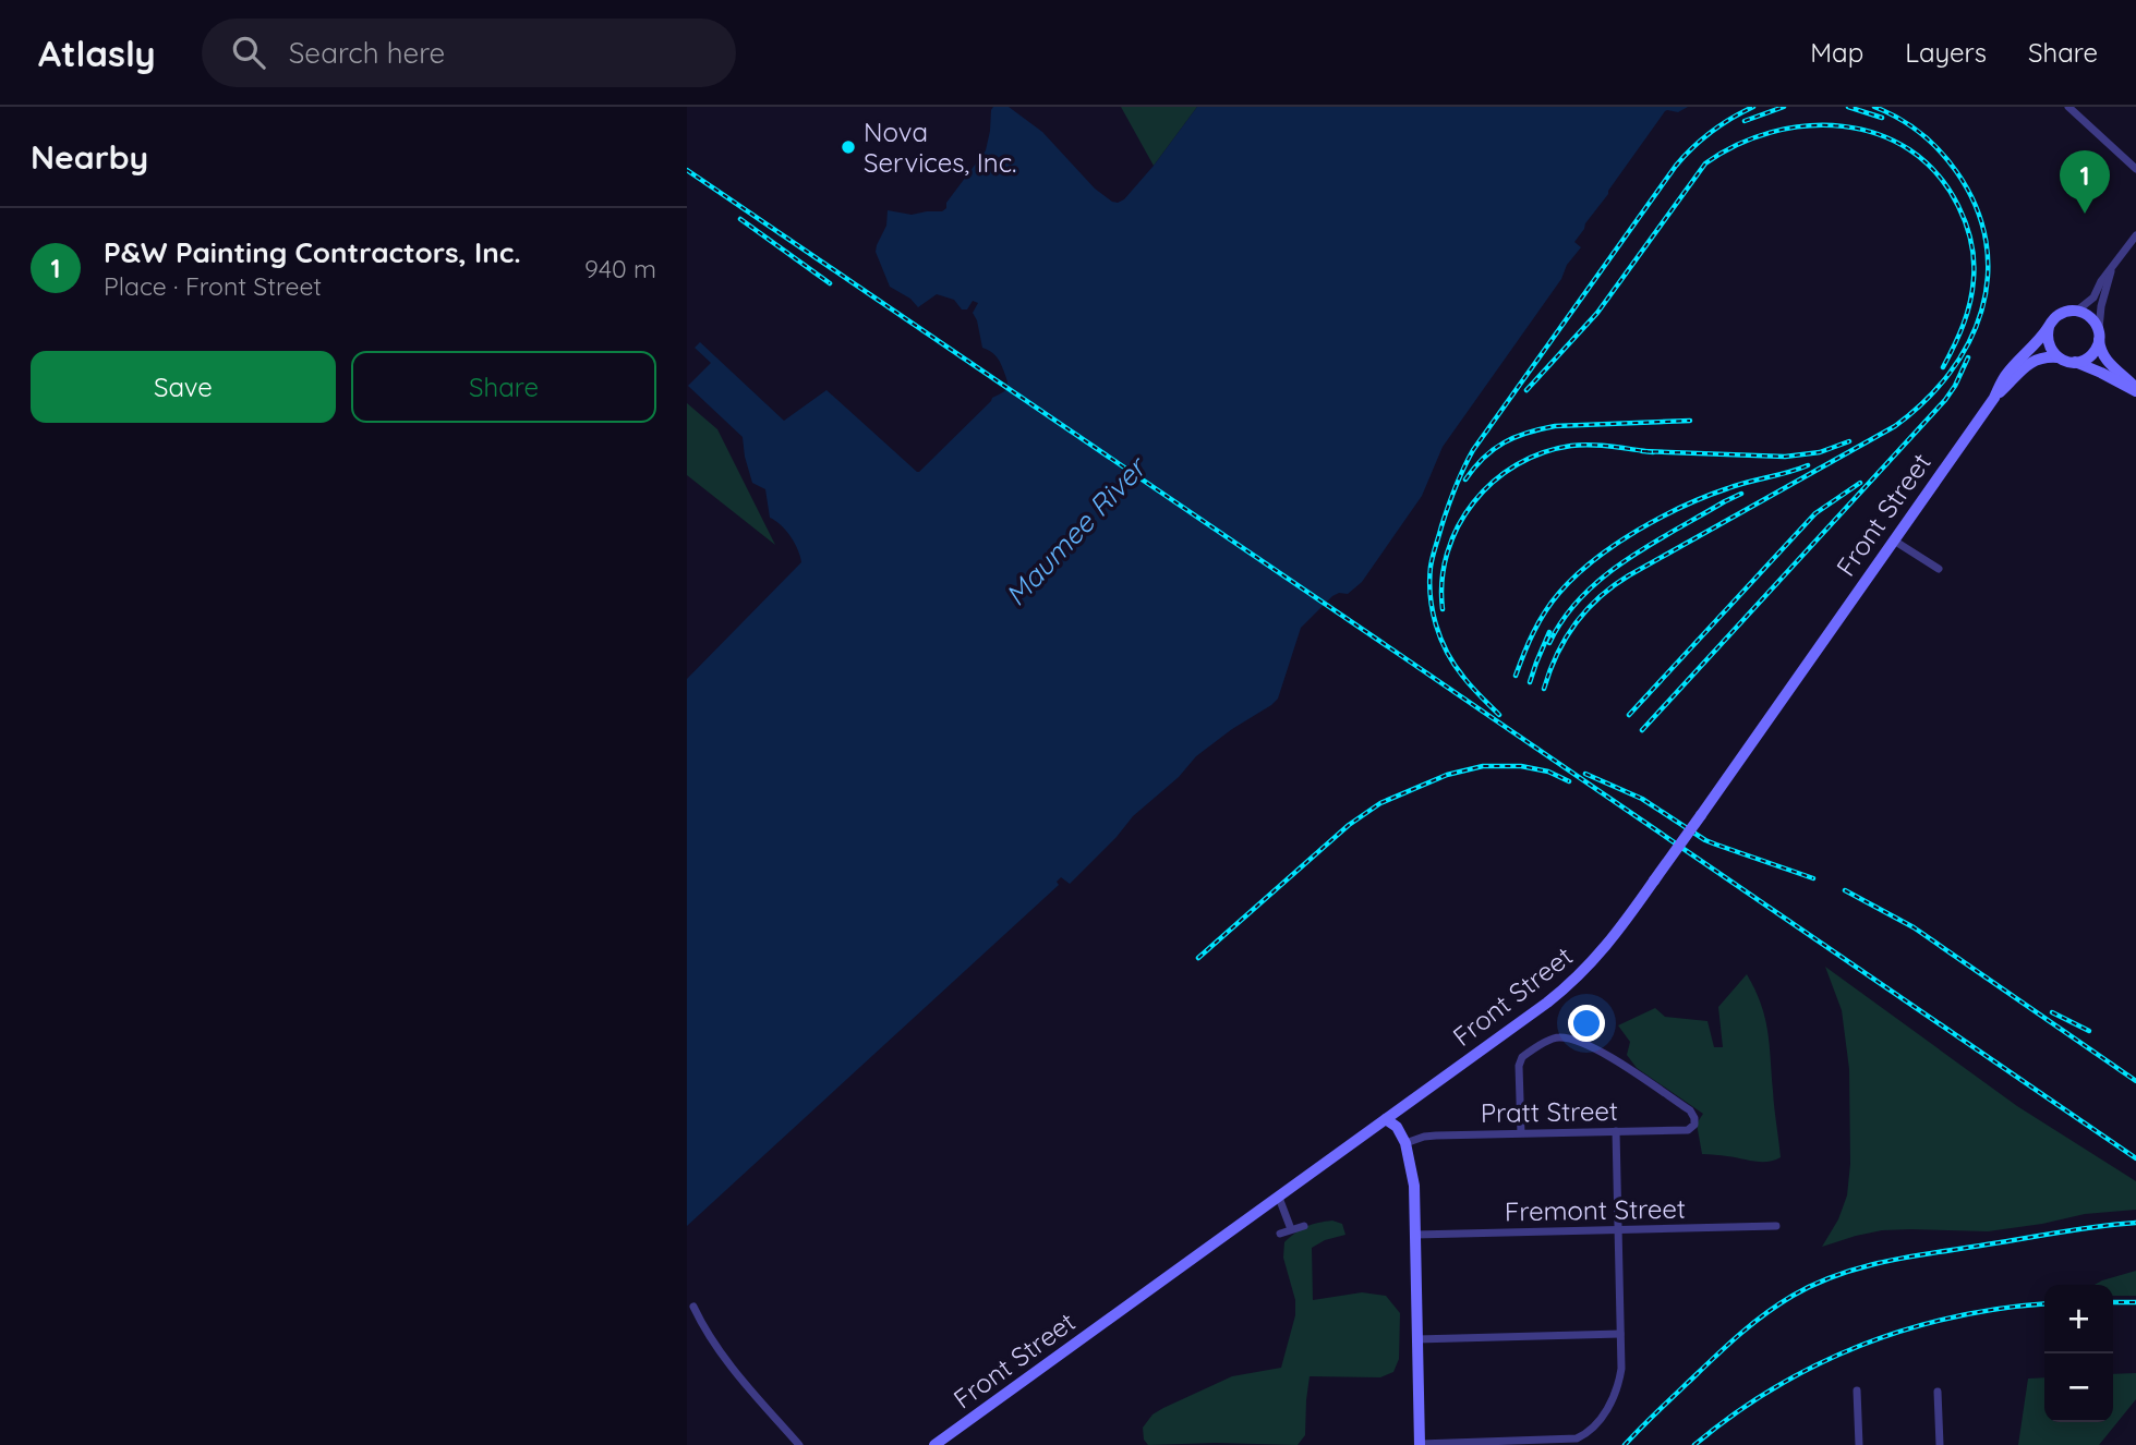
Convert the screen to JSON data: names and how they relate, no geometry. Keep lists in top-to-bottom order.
{
  "streets": {
    "street": ["Front Street", "Pratt Street", "Fremont Street"]
  },
  "water": ["Maumee River"],
  "places": ["Nova Services, Inc."],
  "page": {
    "header": "Atlasly",
    "search": "Search here",
    "nav": ["Map", "Layers", "Share"],
    "heading": "Nearby",
    "pins": "1",
    "list": [
      {
        "mark": "1",
        "name": "P&W Painting Contractors, Inc.",
        "note": "Place · Front Street",
        "value": "940 m"
      }
    ],
    "buttons": ["Save", "Share"],
    "map_buttons": ["+", "−"]
  }
}
